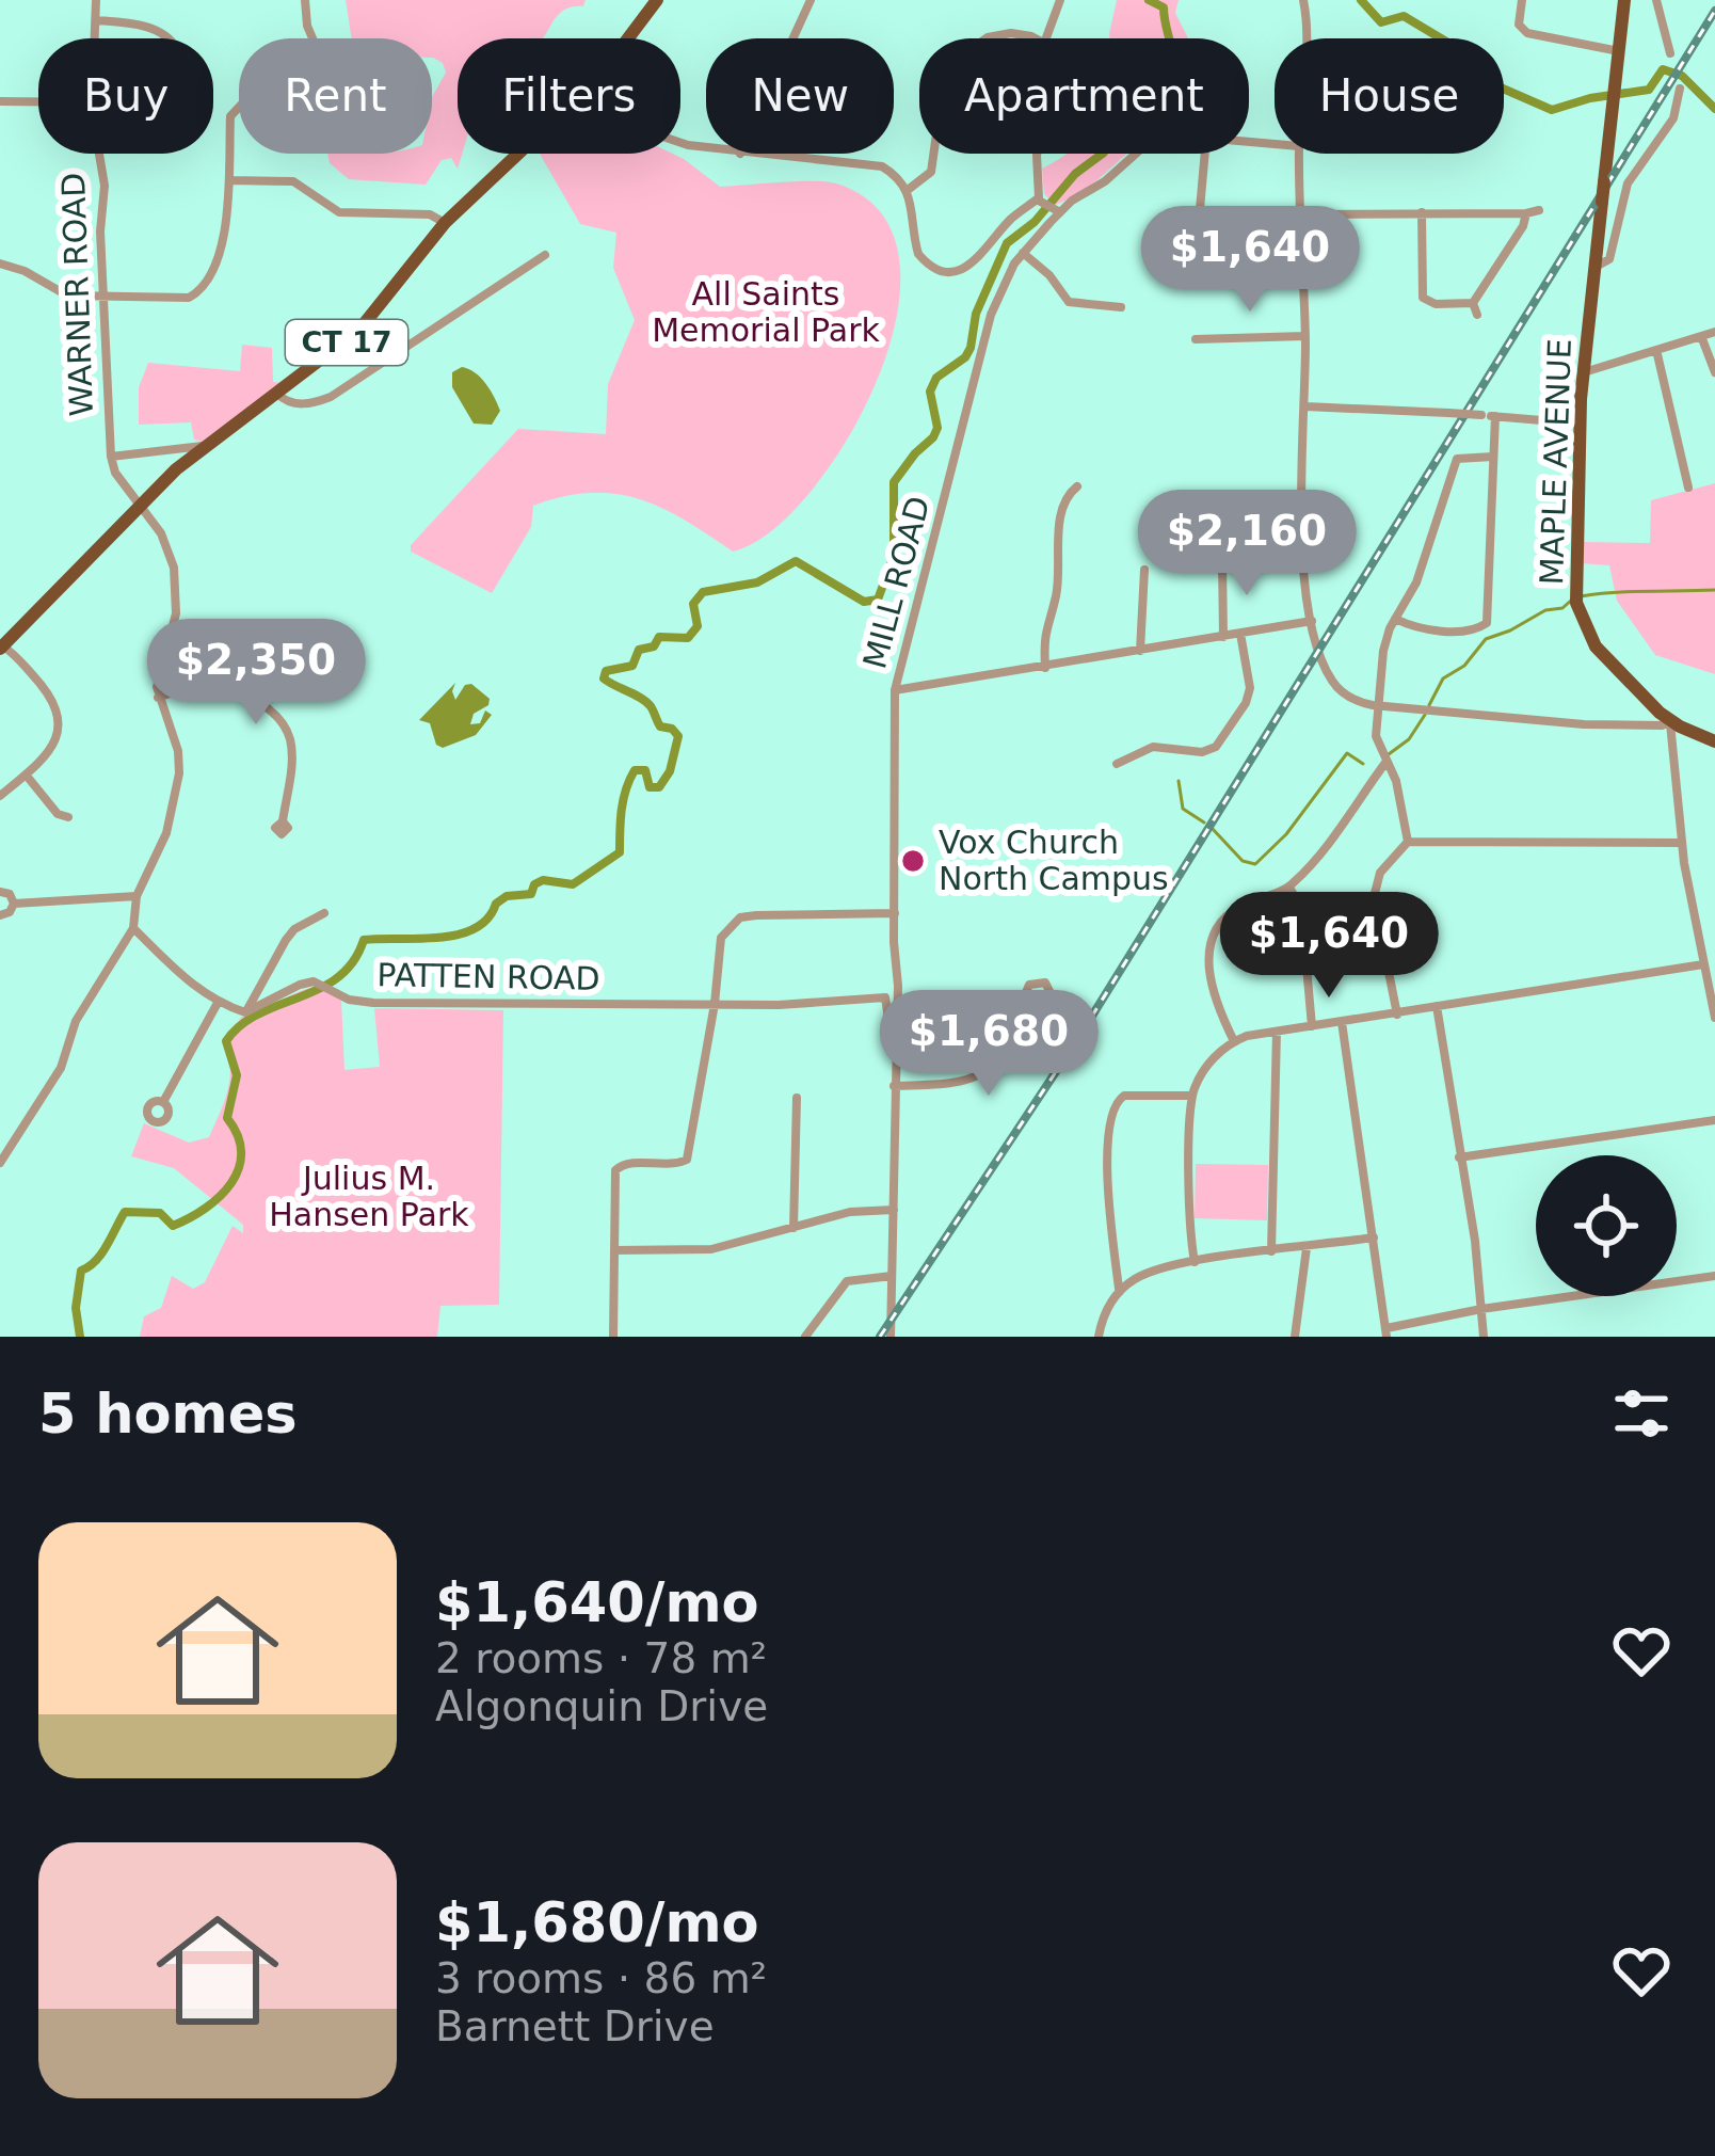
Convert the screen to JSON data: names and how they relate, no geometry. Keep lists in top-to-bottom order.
{
  "streets": {
    "main road": ["CT 17", "MAPLE AVENUE"],
    "street": ["WARNER ROAD", "MILL ROAD", "PATTEN ROAD"]
  },
  "crossings": [
    ["WARNER ROAD", "CT 17"]
  ],
  "parks": ["All Saints Memorial Park", "Julius M. Hansen Park"],
  "places": ["Vox Church North Campus"],
  "page": {
    "chip": [
      "Buy",
      "Rent",
      "Filters",
      "New",
      "Apartment",
      "House"
    ],
    "price": [
      "$1,640",
      "$2,160",
      "$2,350",
      "$1,640",
      "$1,680"
    ],
    "heading": "5 homes",
    "list": [
      {
        "name": "$1,640/mo",
        "note": "2 rooms · 78 m² · Algonquin Drive"
      },
      {
        "name": "$1,680/mo",
        "note": "3 rooms · 86 m² · Barnett Drive"
      }
    ]
  }
}
